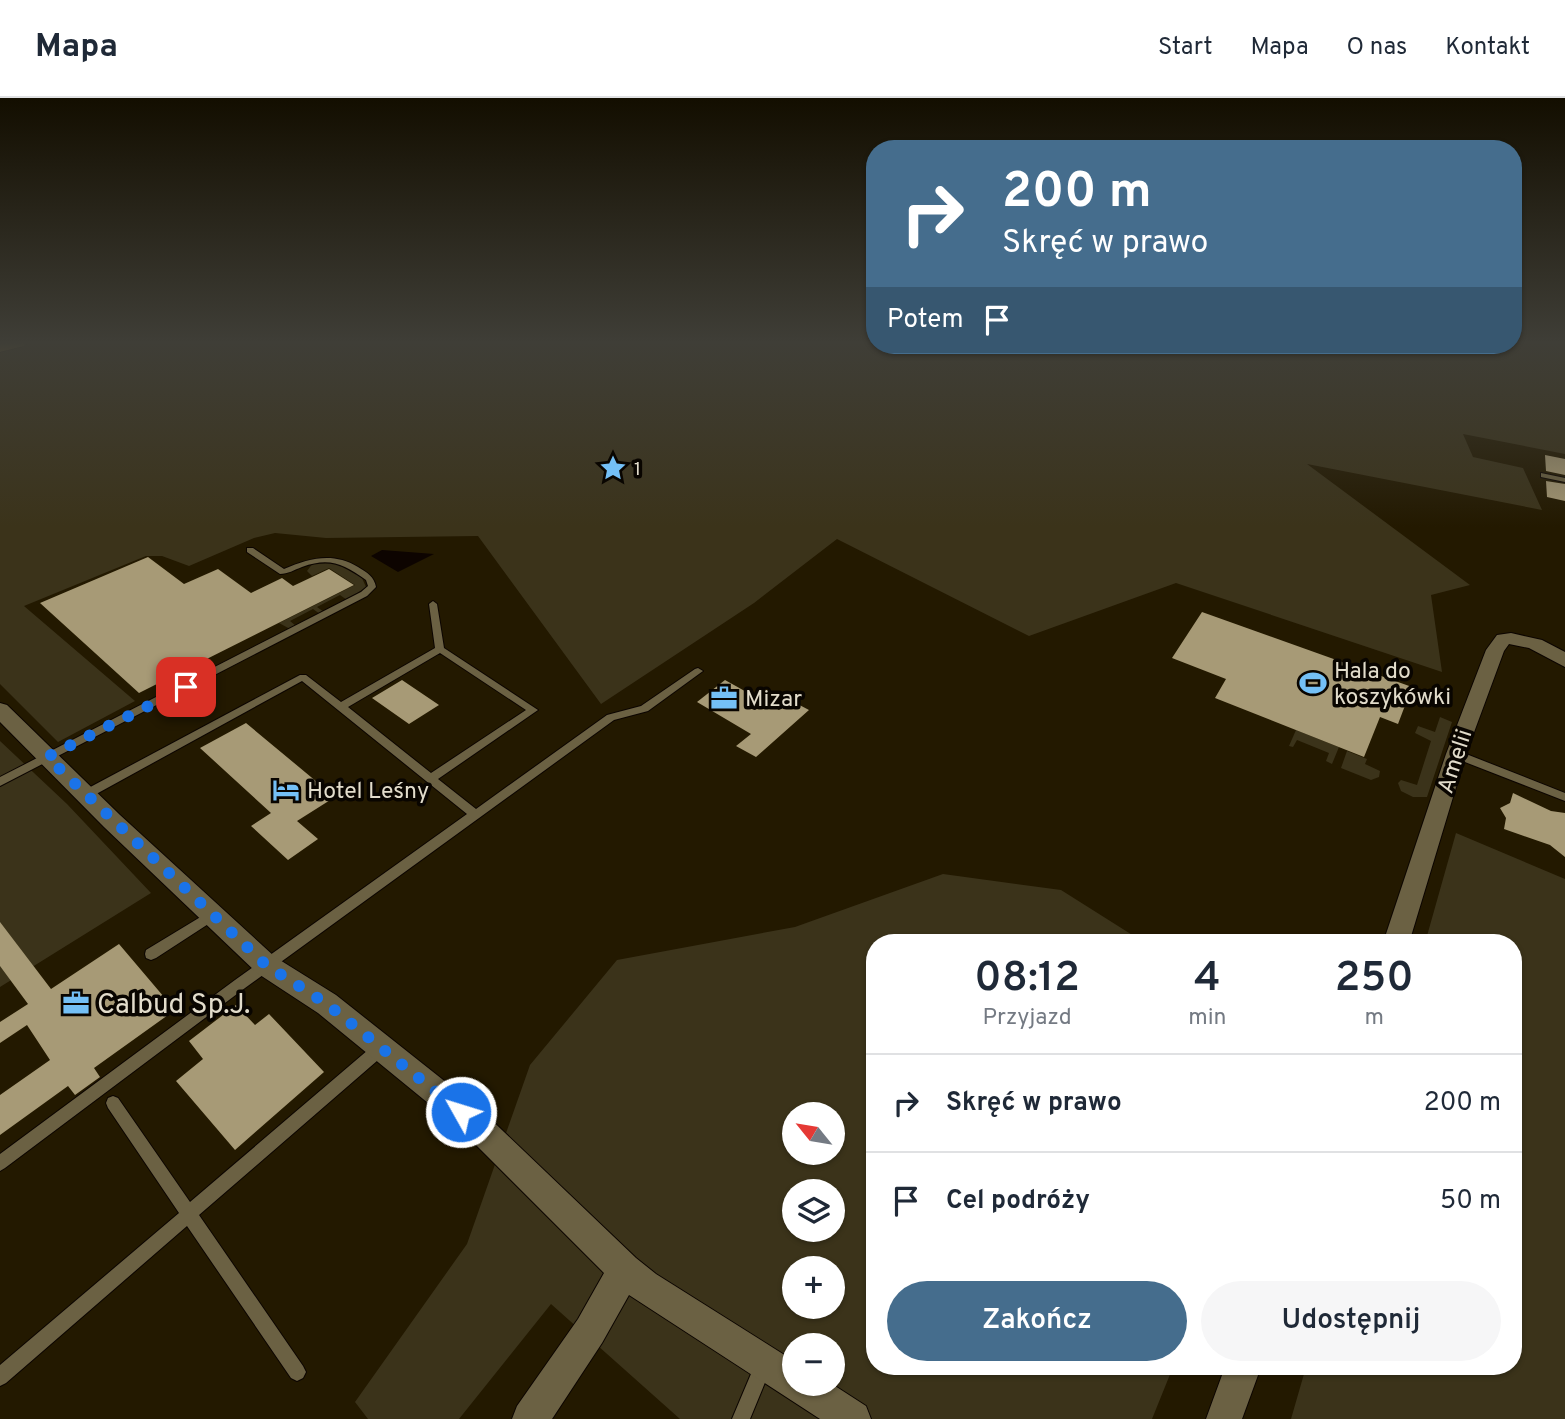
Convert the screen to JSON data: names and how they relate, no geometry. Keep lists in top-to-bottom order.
{
  "streets": {
    "street": ["Amelii"]
  },
  "places": {
    "place": ["1"],
    "sports": ["Hala do koszykówki"],
    "office": ["Mizar", "Calbud Sp.J."],
    "hotel": ["Hotel Leśny"]
  },
  "north": "top left",
  "page": {
    "header": "Mapa",
    "nav": [
      "Start",
      "Mapa",
      "O nas",
      "Kontakt"
    ],
    "turn": ["200 m", "Skręć w prawo"],
    "then": "Potem",
    "eta": [
      "08:12",
      "Przyjazd",
      "4",
      "min",
      "250",
      "m"
    ],
    "list": [
      {
        "name": "Skręć w prawo",
        "value": "200 m"
      },
      {
        "name": "Cel podróży",
        "value": "50 m"
      }
    ],
    "map_buttons": ["+", "−"],
    "buttons": ["Zakończ", "Udostępnij"]
  }
}
